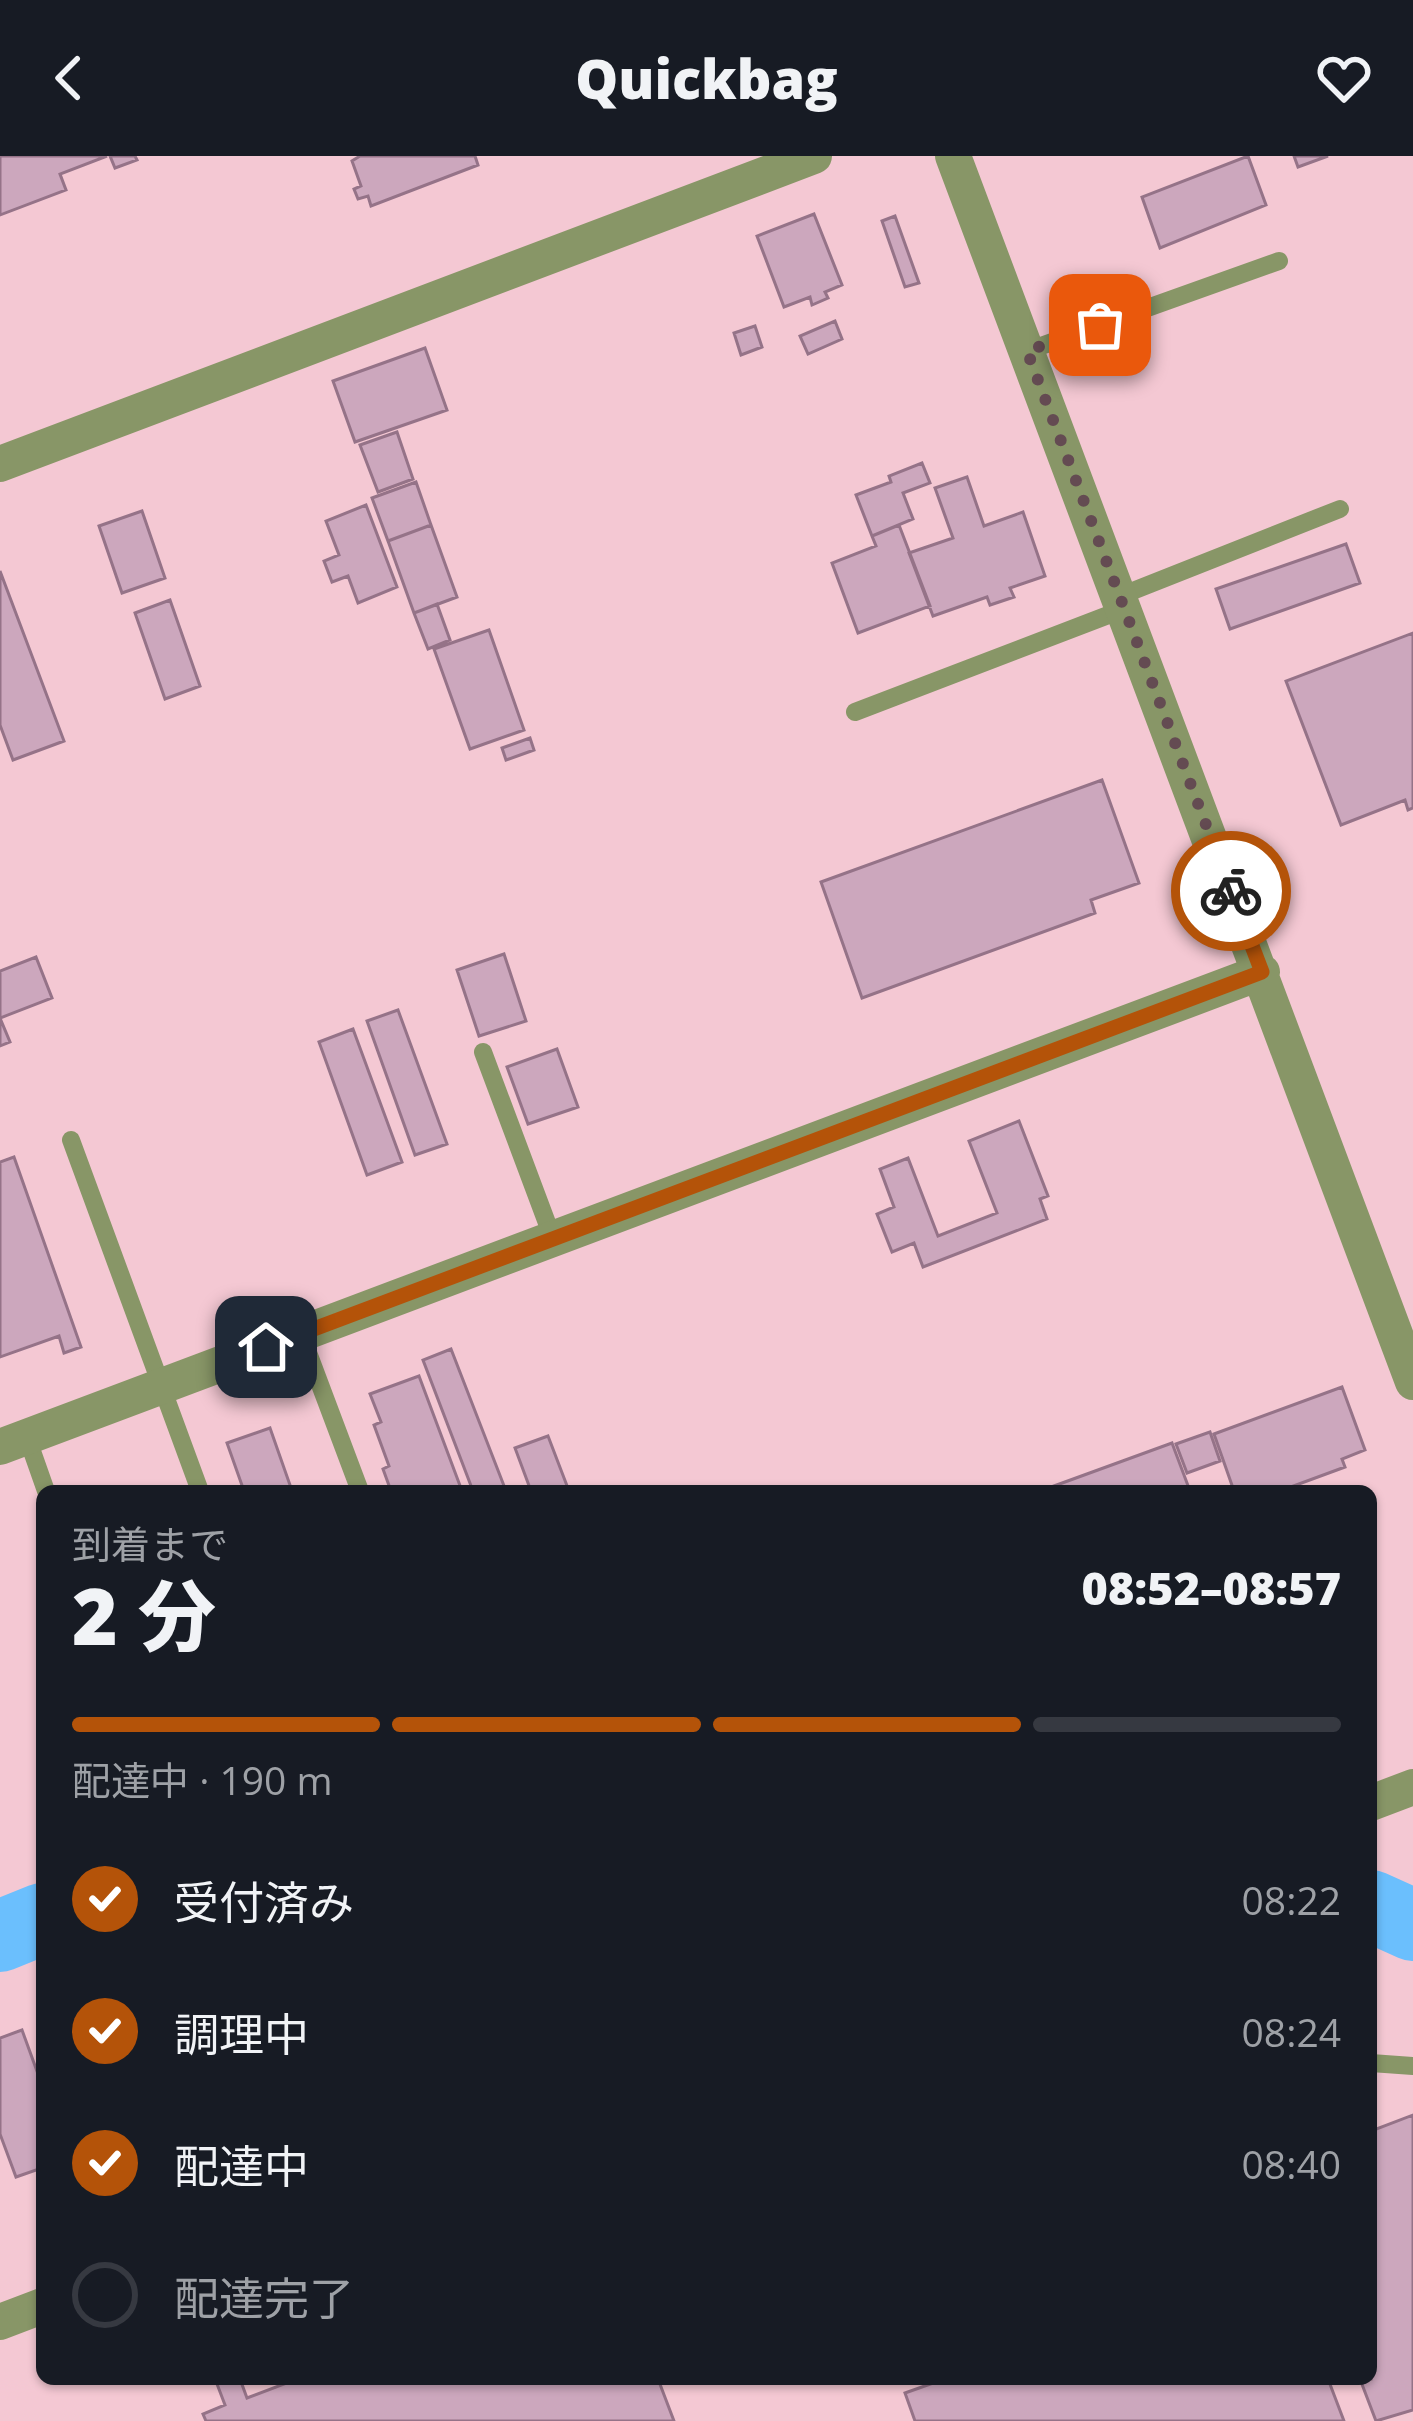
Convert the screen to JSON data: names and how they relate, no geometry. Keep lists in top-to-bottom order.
{
  "page": {
    "header": "Quickbag",
    "heading": ["2 分", "到着まで", "08:52–08:57"],
    "bar": "配達中 · 190 m",
    "list": [
      ["受付済み", "08:22"],
      ["調理中", "08:24"],
      ["配達中", "08:40"],
      "配達完了"
    ]
  }
}
